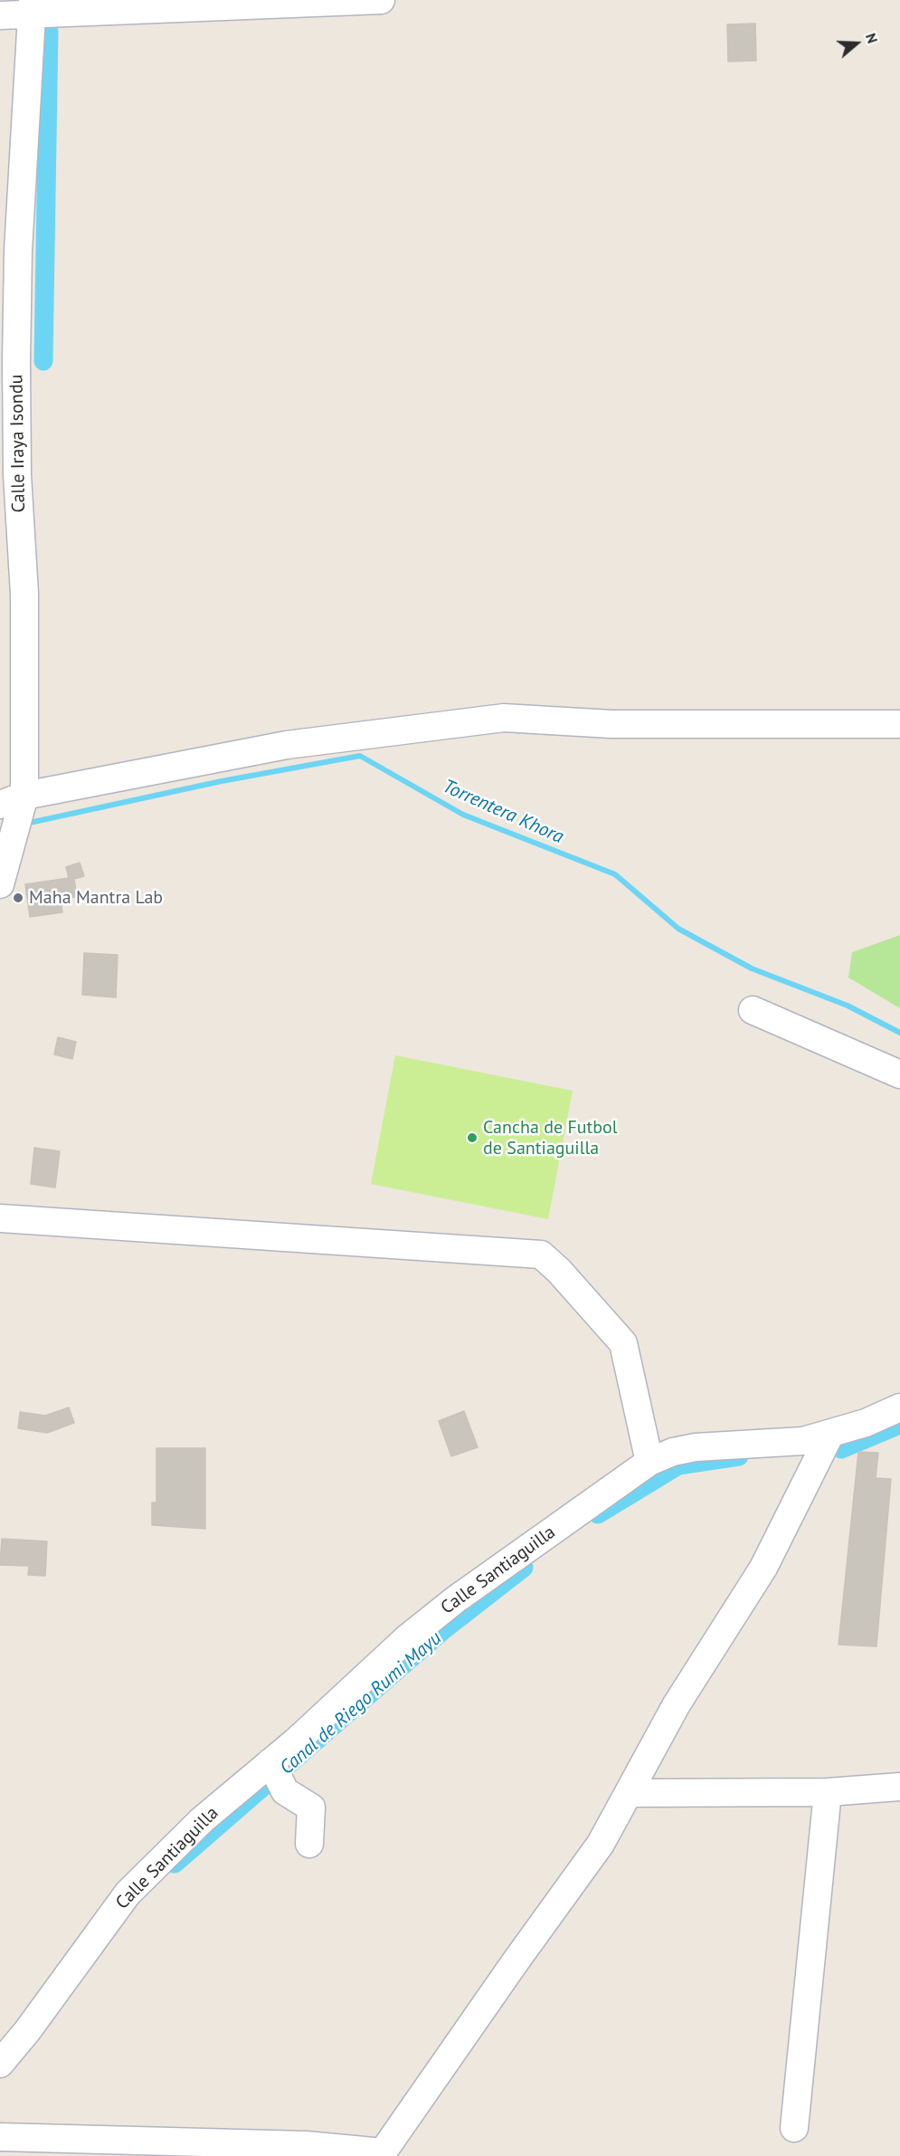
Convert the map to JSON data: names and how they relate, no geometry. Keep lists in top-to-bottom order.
{
  "streets": {
    "street": ["Calle Iraya Isondu", "Calle Santiaguilla"]
  },
  "water": ["Torrentera Khora", "Canal de Riego Rumi Mayu"],
  "places": ["Maha Mantra Lab", "Cancha de Futbol de Santiaguilla"],
  "north": "right"
}
